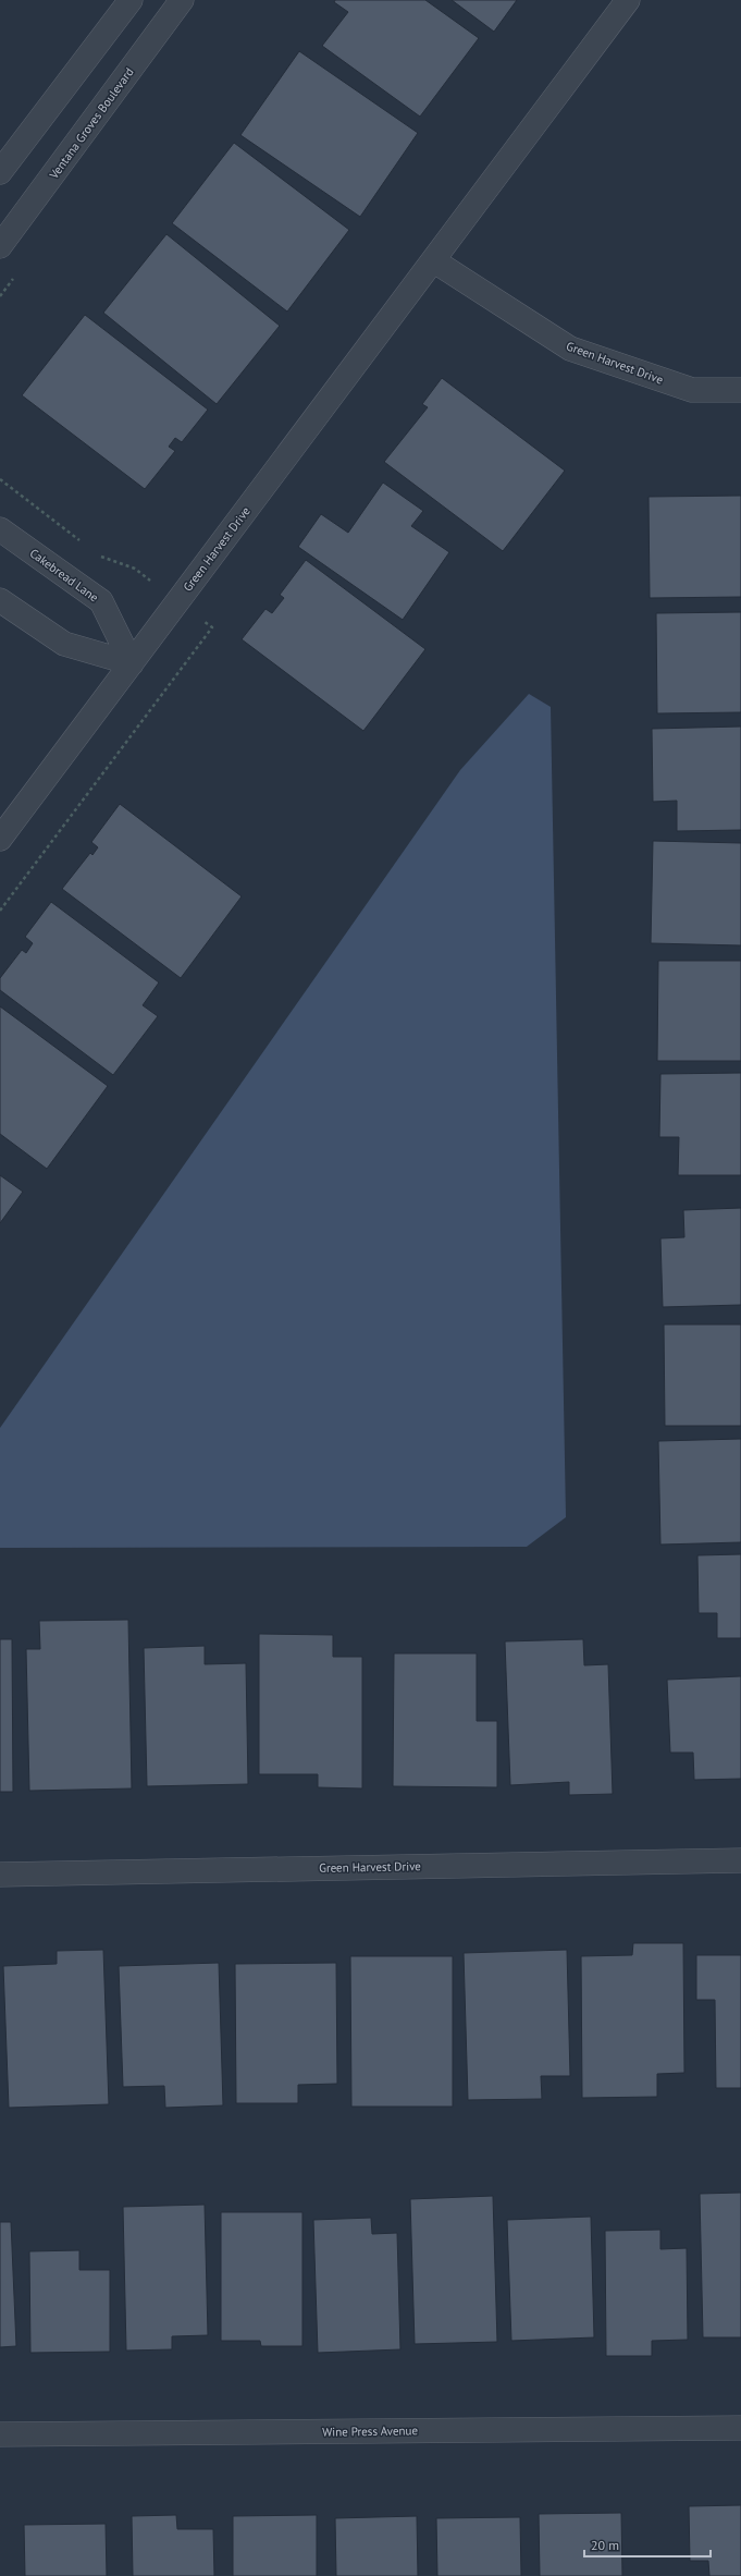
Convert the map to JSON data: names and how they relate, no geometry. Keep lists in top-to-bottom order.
{
  "streets": {
    "street": [
      "Ventana Groves Boulevard",
      "Green Harvest Drive",
      "Cakebread Lane",
      "Wine Press Avenue"
    ]
  },
  "crossings": [
    ["Green Harvest Drive", "Cakebread Lane"]
  ],
  "scale_bar": "20 m"
}
